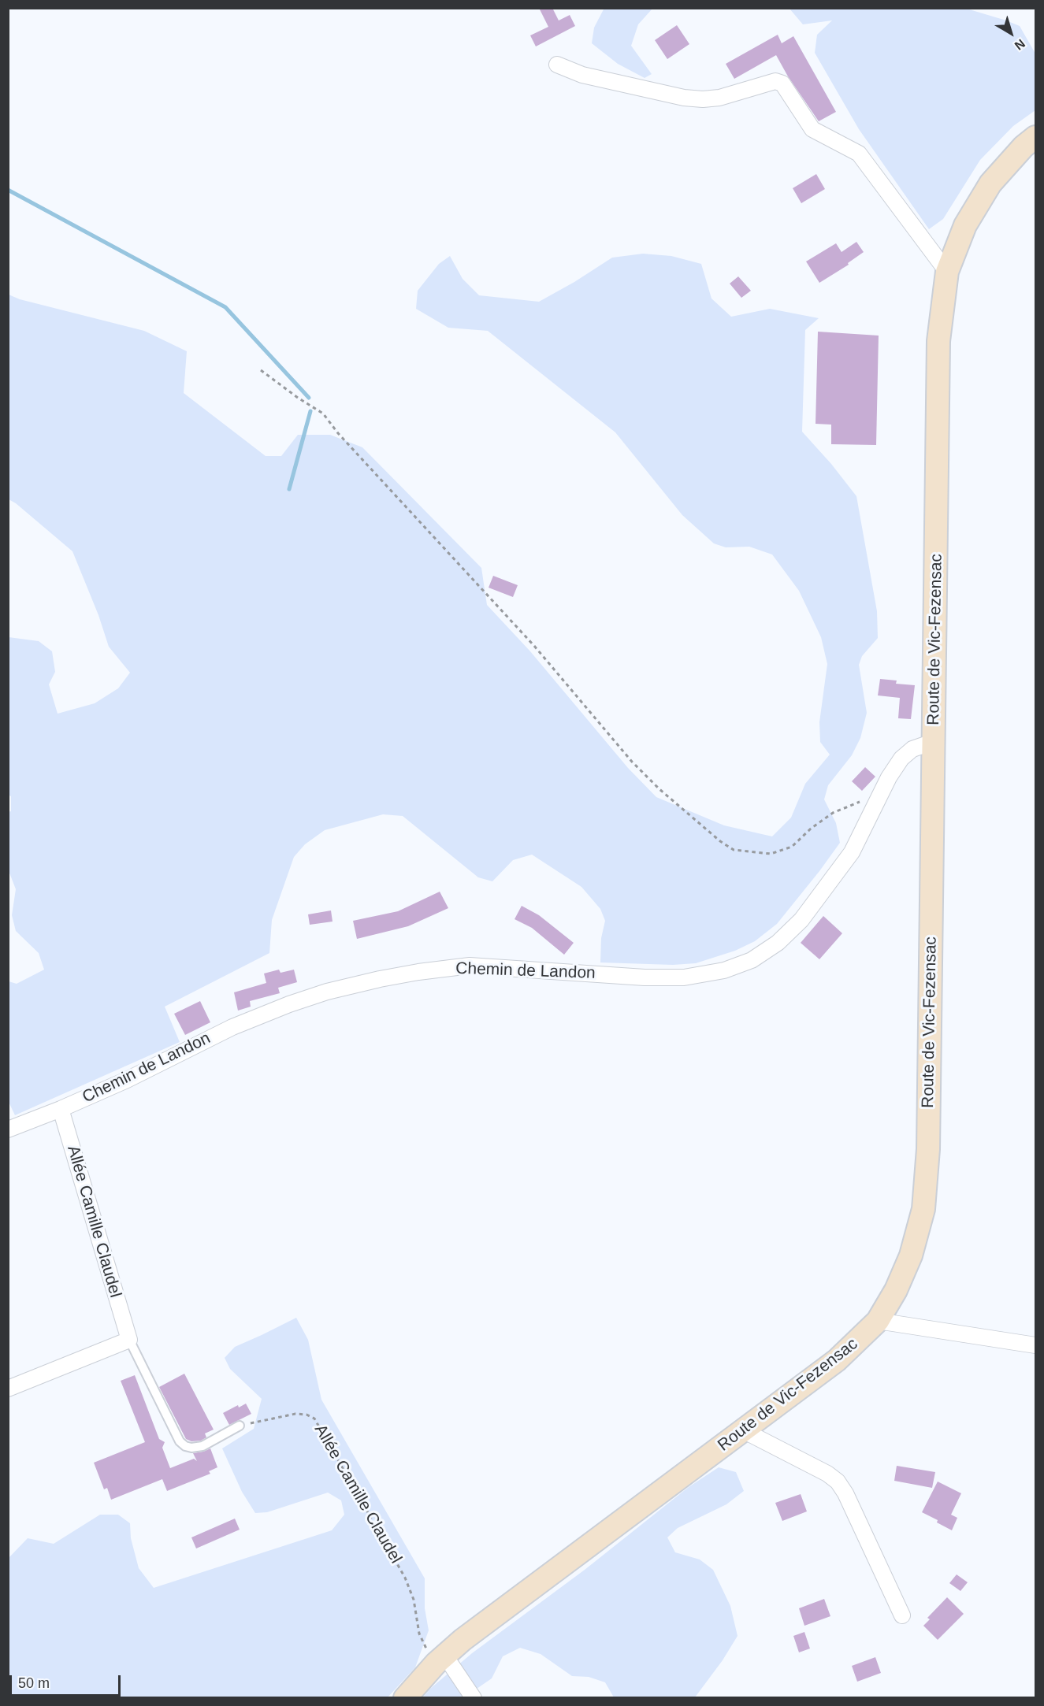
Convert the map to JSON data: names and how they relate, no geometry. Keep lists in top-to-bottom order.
{
  "streets": {
    "main road": ["Route de Vic-Fezensac"],
    "street": ["Chemin de Landon", "Allée Camille Claudel"]
  },
  "crossings": [
    ["Route de Vic-Fezensac", "Chemin de Landon"],
    ["Route de Vic-Fezensac", "Allée Camille Claudel"],
    ["Chemin de Landon", "Allée Camille Claudel"]
  ],
  "scale_bar": "50 m",
  "north": "bottom right"
}
